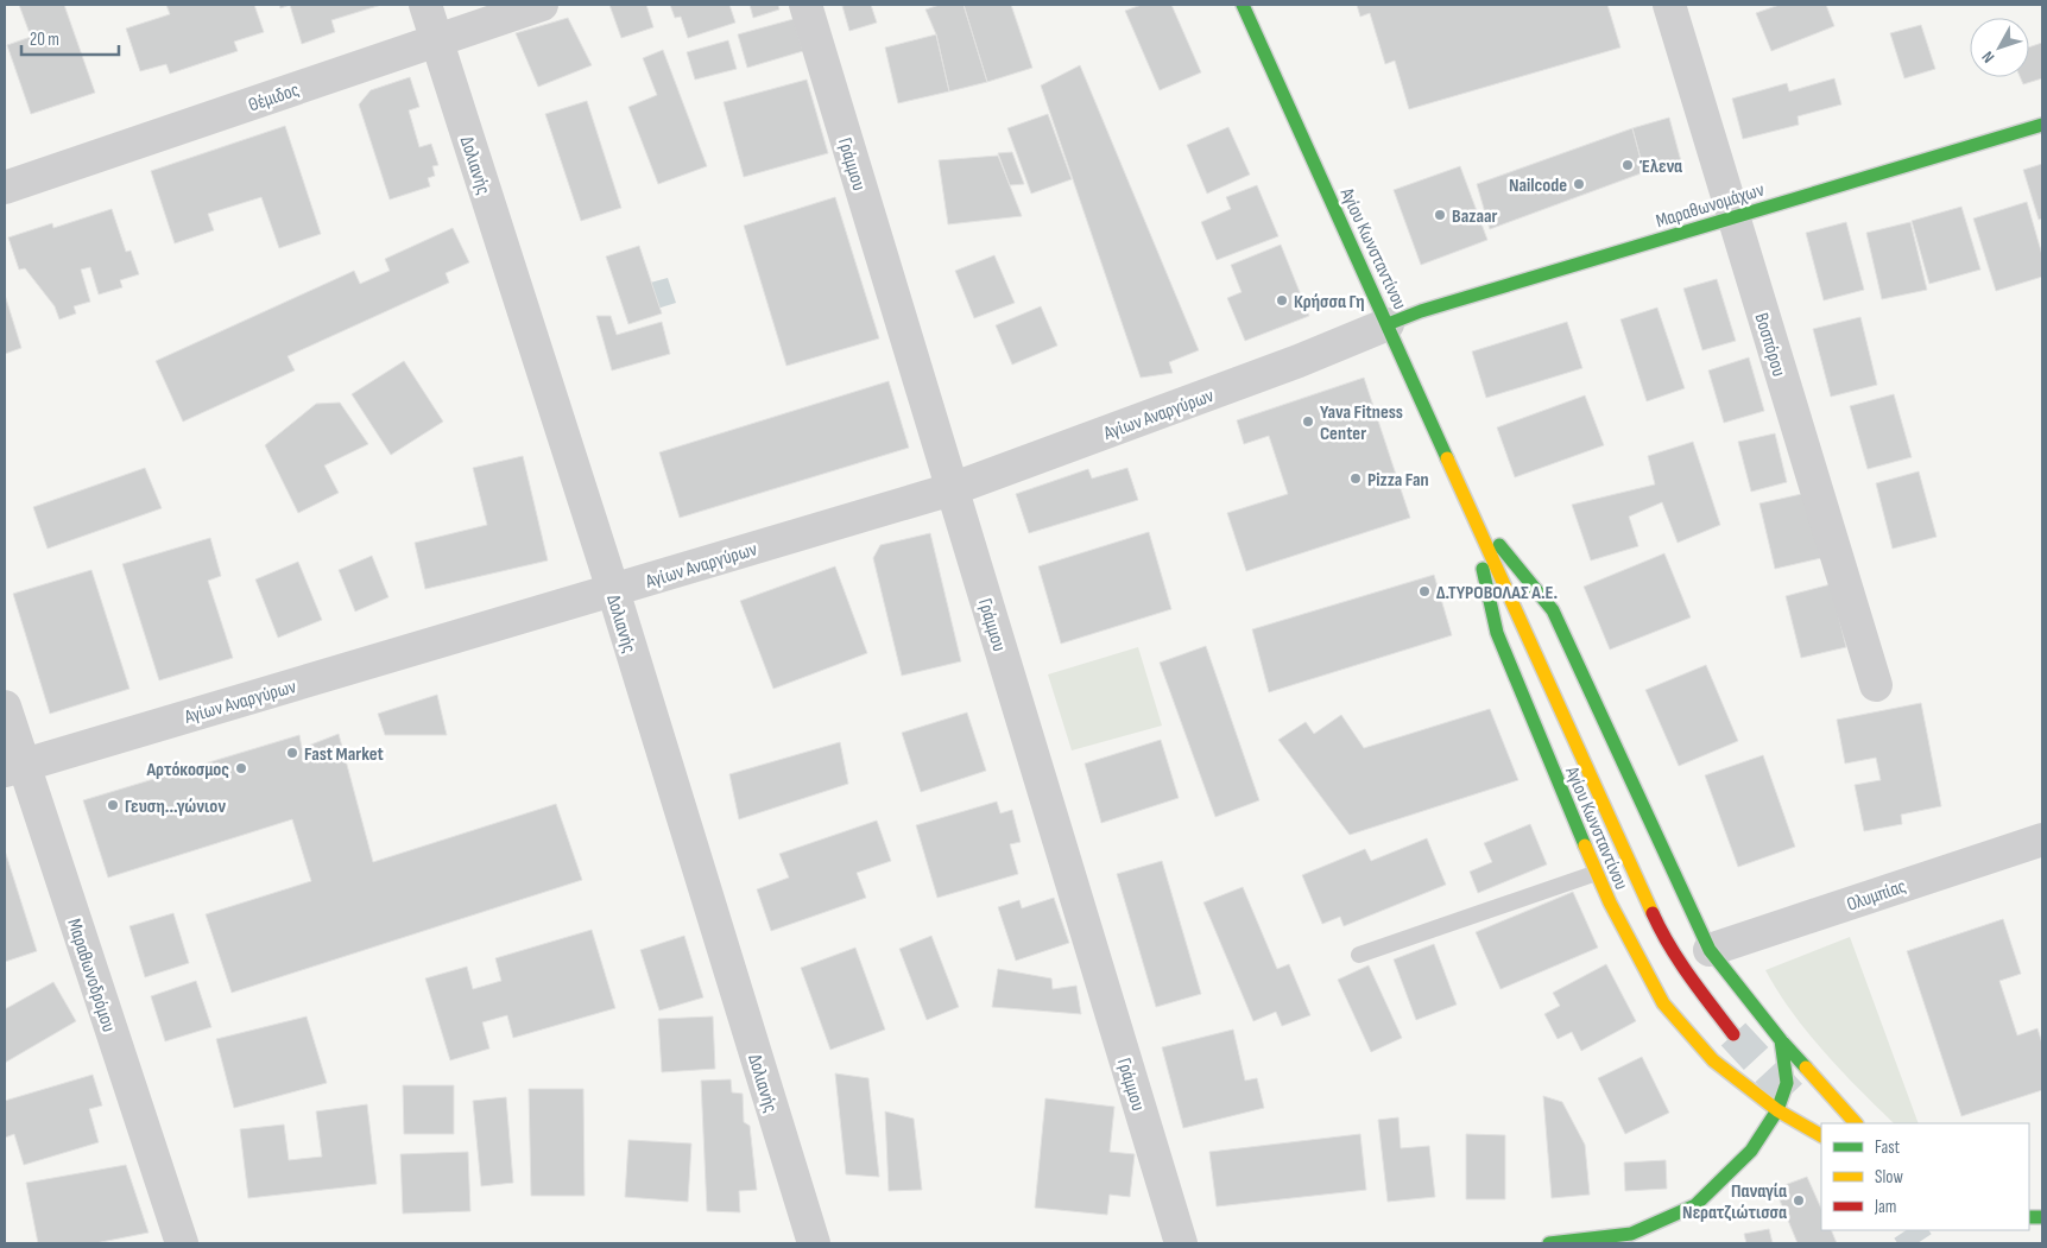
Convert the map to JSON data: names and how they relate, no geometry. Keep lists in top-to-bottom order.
{
  "streets": {
    "street": [
      "Θέμιδος",
      "Γράμμου",
      "Δολιανής",
      "Μαραθωνομάχων",
      "Αγίου Κωνσταντίνου",
      "Βοσπόρου",
      "Αγίων Αναργύρων",
      "Ολυμπίας",
      "Μαραθωνοδρόμου"
    ]
  },
  "crossings": [
    ["Θέμιδος", "Δολιανής"],
    ["Γράμμου", "Αγίων Αναργύρων"],
    ["Δολιανής", "Αγίων Αναργύρων"],
    ["Μαραθωνομάχων", "Αγίου Κωνσταντίνου"],
    ["Μαραθωνομάχων", "Βοσπόρου"],
    ["Μαραθωνομάχων", "Αγίων Αναργύρων"],
    ["Αγίου Κωνσταντίνου", "Αγίων Αναργύρων"],
    ["Αγίου Κωνσταντίνου", "Ολυμπίας"],
    ["Αγίων Αναργύρων", "Μαραθωνοδρόμου"]
  ],
  "places": [
    "Έλενα",
    "Nailcode",
    "Bazaar",
    "Κρήσσα Γη",
    "Yava Fitness Center",
    "Pizza Fan",
    "Δ.ΤΥΡΟΒΟΛΑΣ Α.Ε.",
    "Fast Market",
    "Αρτόκοσμος",
    "Γευση...γώνιον",
    "Παναγία Νερατζιώτισσα"
  ],
  "legend": ["Fast", "Slow", "Jam"],
  "scale_bar": "20 m",
  "north": "bottom left"
}
